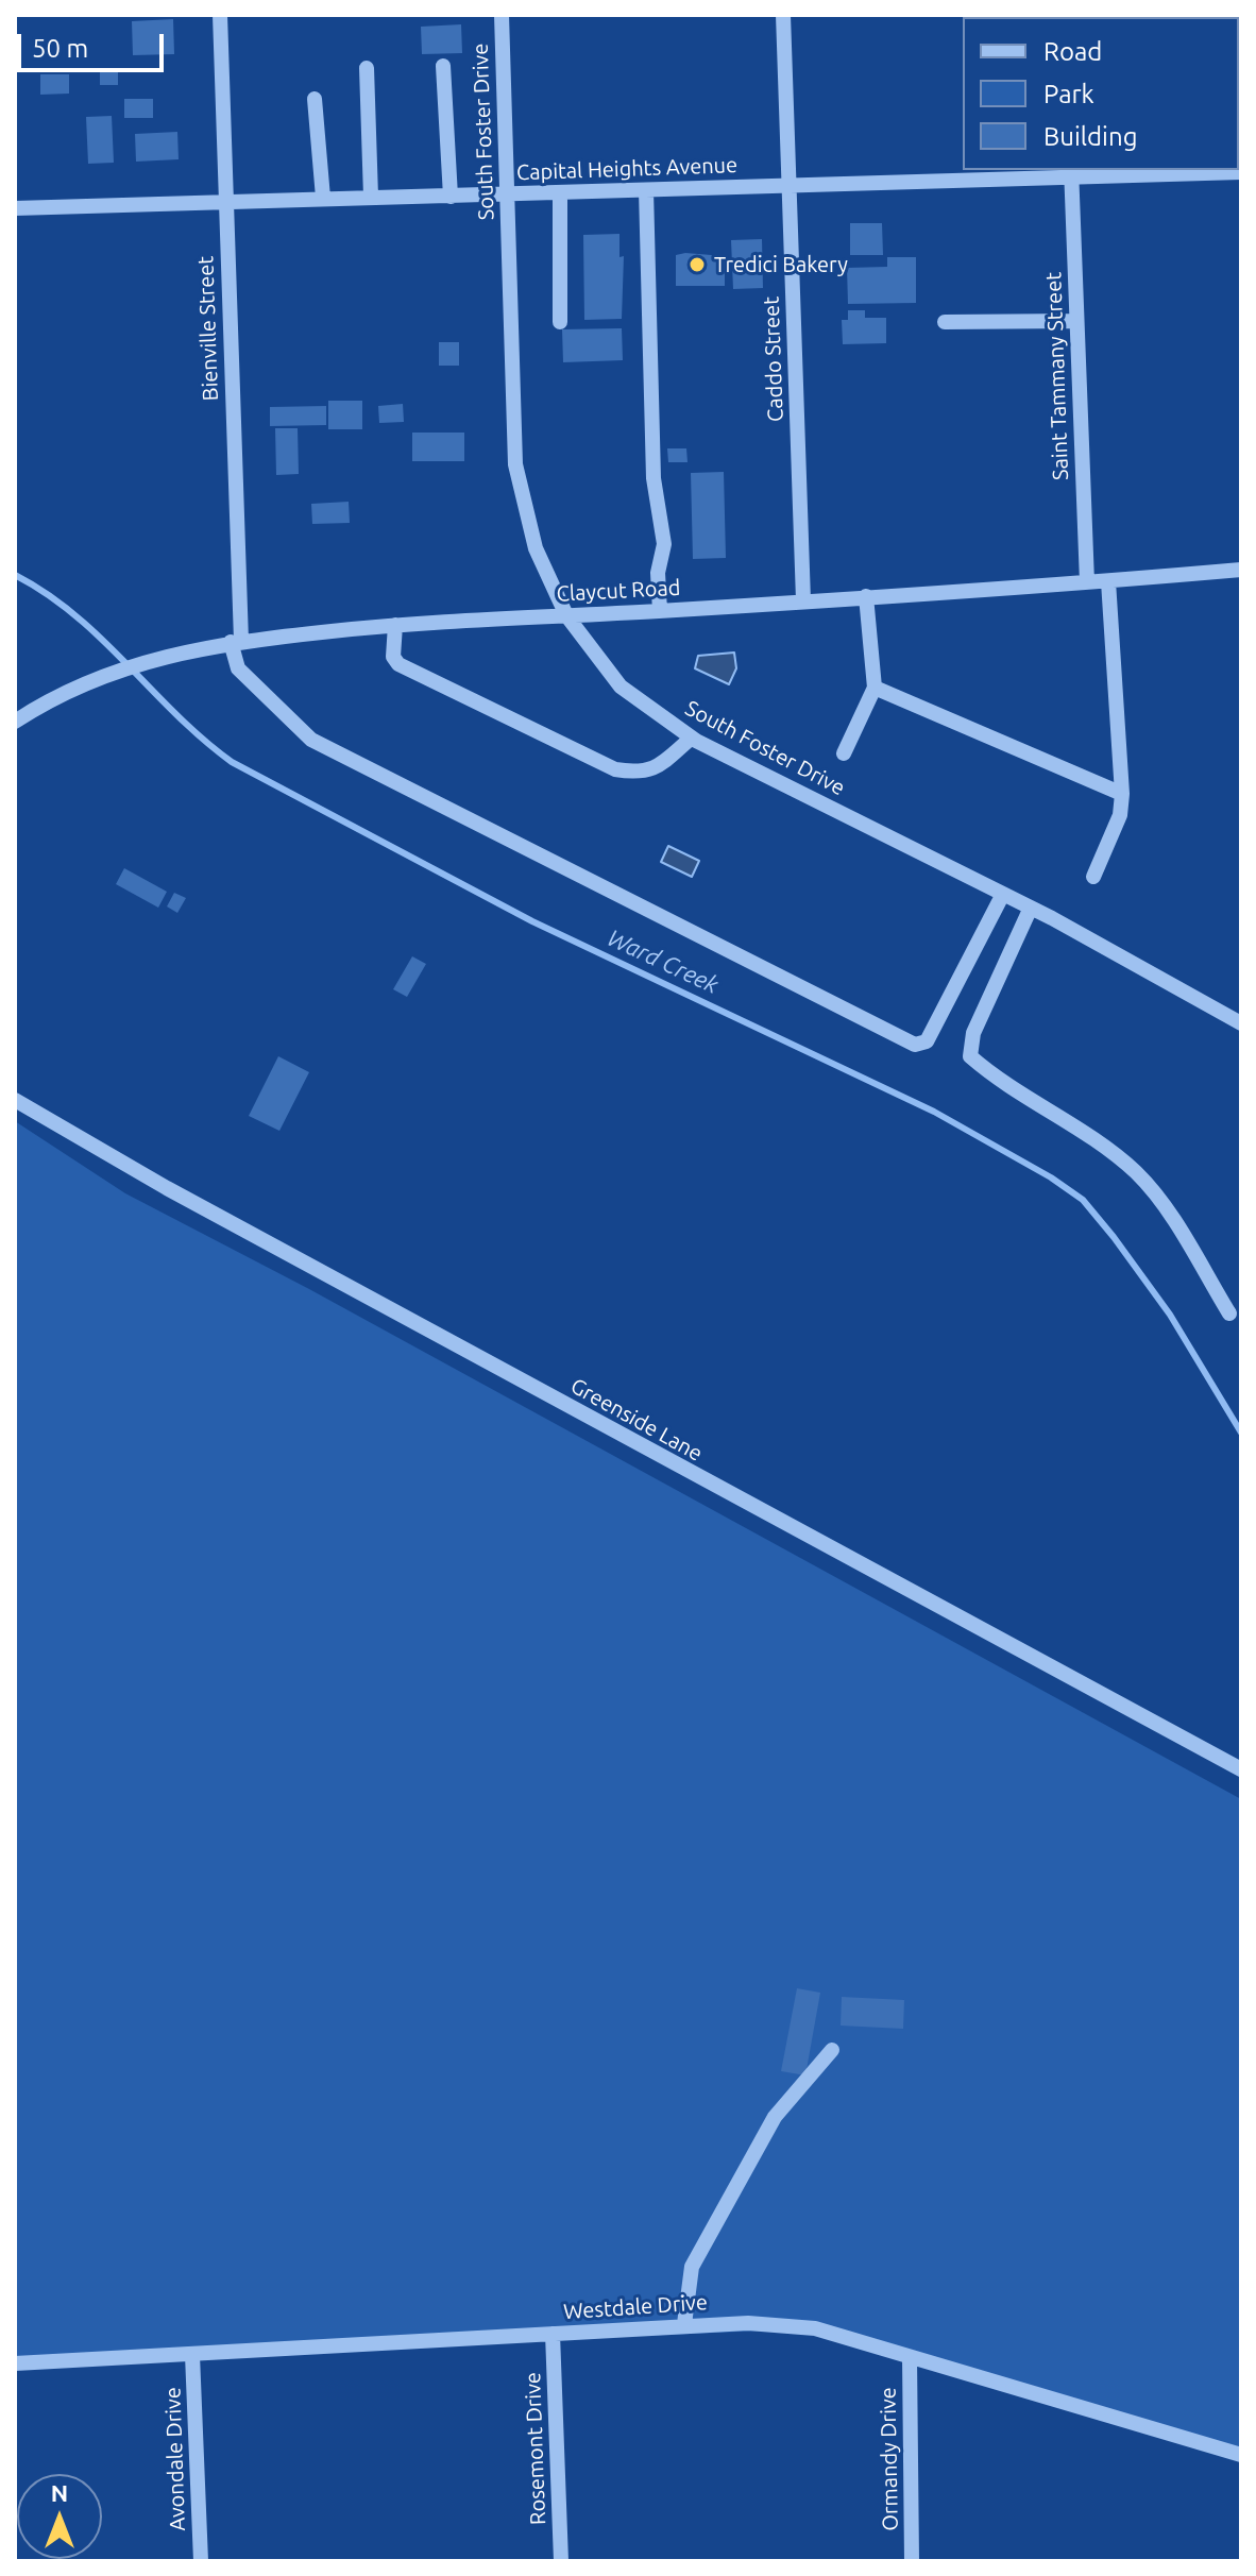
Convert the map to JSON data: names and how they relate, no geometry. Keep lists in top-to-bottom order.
{
  "streets": {
    "street": [
      "South Foster Drive",
      "Capital Heights Avenue",
      "Bienville Street",
      "Caddo Street",
      "Saint Tammany Street",
      "Claycut Road",
      "Greenside Lane",
      "Westdale Drive",
      "Rosemont Drive",
      "Avondale Drive",
      "Ormandy Drive"
    ]
  },
  "crossings": [
    ["South Foster Drive", "Capital Heights Avenue"],
    ["South Foster Drive", "Claycut Road"],
    ["Capital Heights Avenue", "Bienville Street"],
    ["Capital Heights Avenue", "Caddo Street"],
    ["Capital Heights Avenue", "Saint Tammany Street"],
    ["Bienville Street", "Claycut Road"],
    ["Caddo Street", "Claycut Road"],
    ["Saint Tammany Street", "Claycut Road"],
    ["Westdale Drive", "Rosemont Drive"],
    ["Westdale Drive", "Avondale Drive"],
    ["Westdale Drive", "Ormandy Drive"]
  ],
  "water": ["Ward Creek"],
  "places": ["Tredici Bakery"],
  "legend": ["Road", "Park", "Building"],
  "scale_bar": "50 m",
  "north": "top"
}
